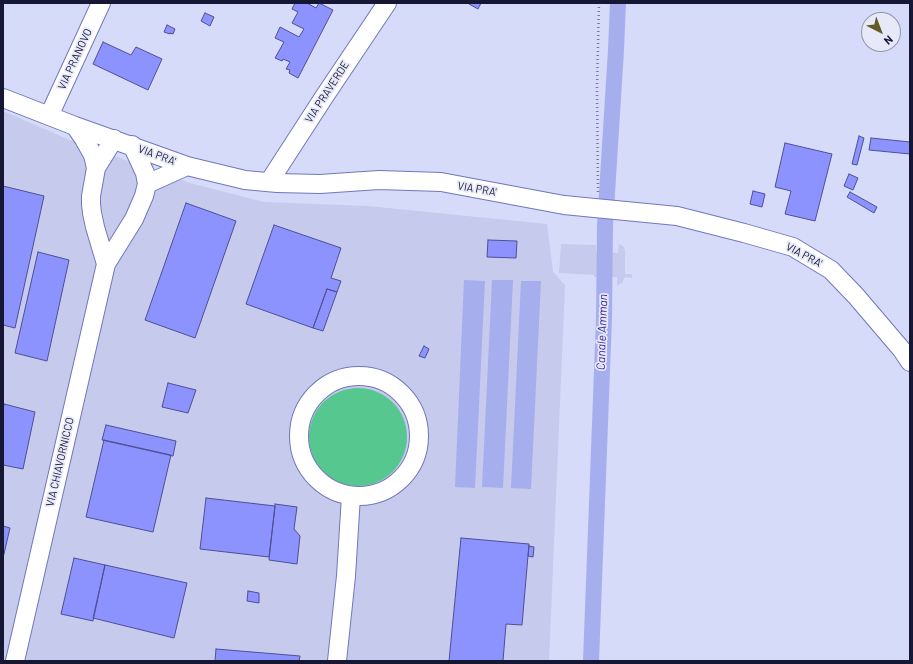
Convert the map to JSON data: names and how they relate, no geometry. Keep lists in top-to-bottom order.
{
  "streets": {
    "street": [
      "VIA PRANOVO",
      "VIA PRAVERDE",
      "VIA PRA'",
      "VIA CHIAVORNICCO"
    ]
  },
  "crossings": [
    ["VIA PRANOVO", "VIA PRA'"],
    ["VIA PRAVERDE", "VIA PRA'"]
  ],
  "water": ["Canale Amman"],
  "north": "bottom right"
}
